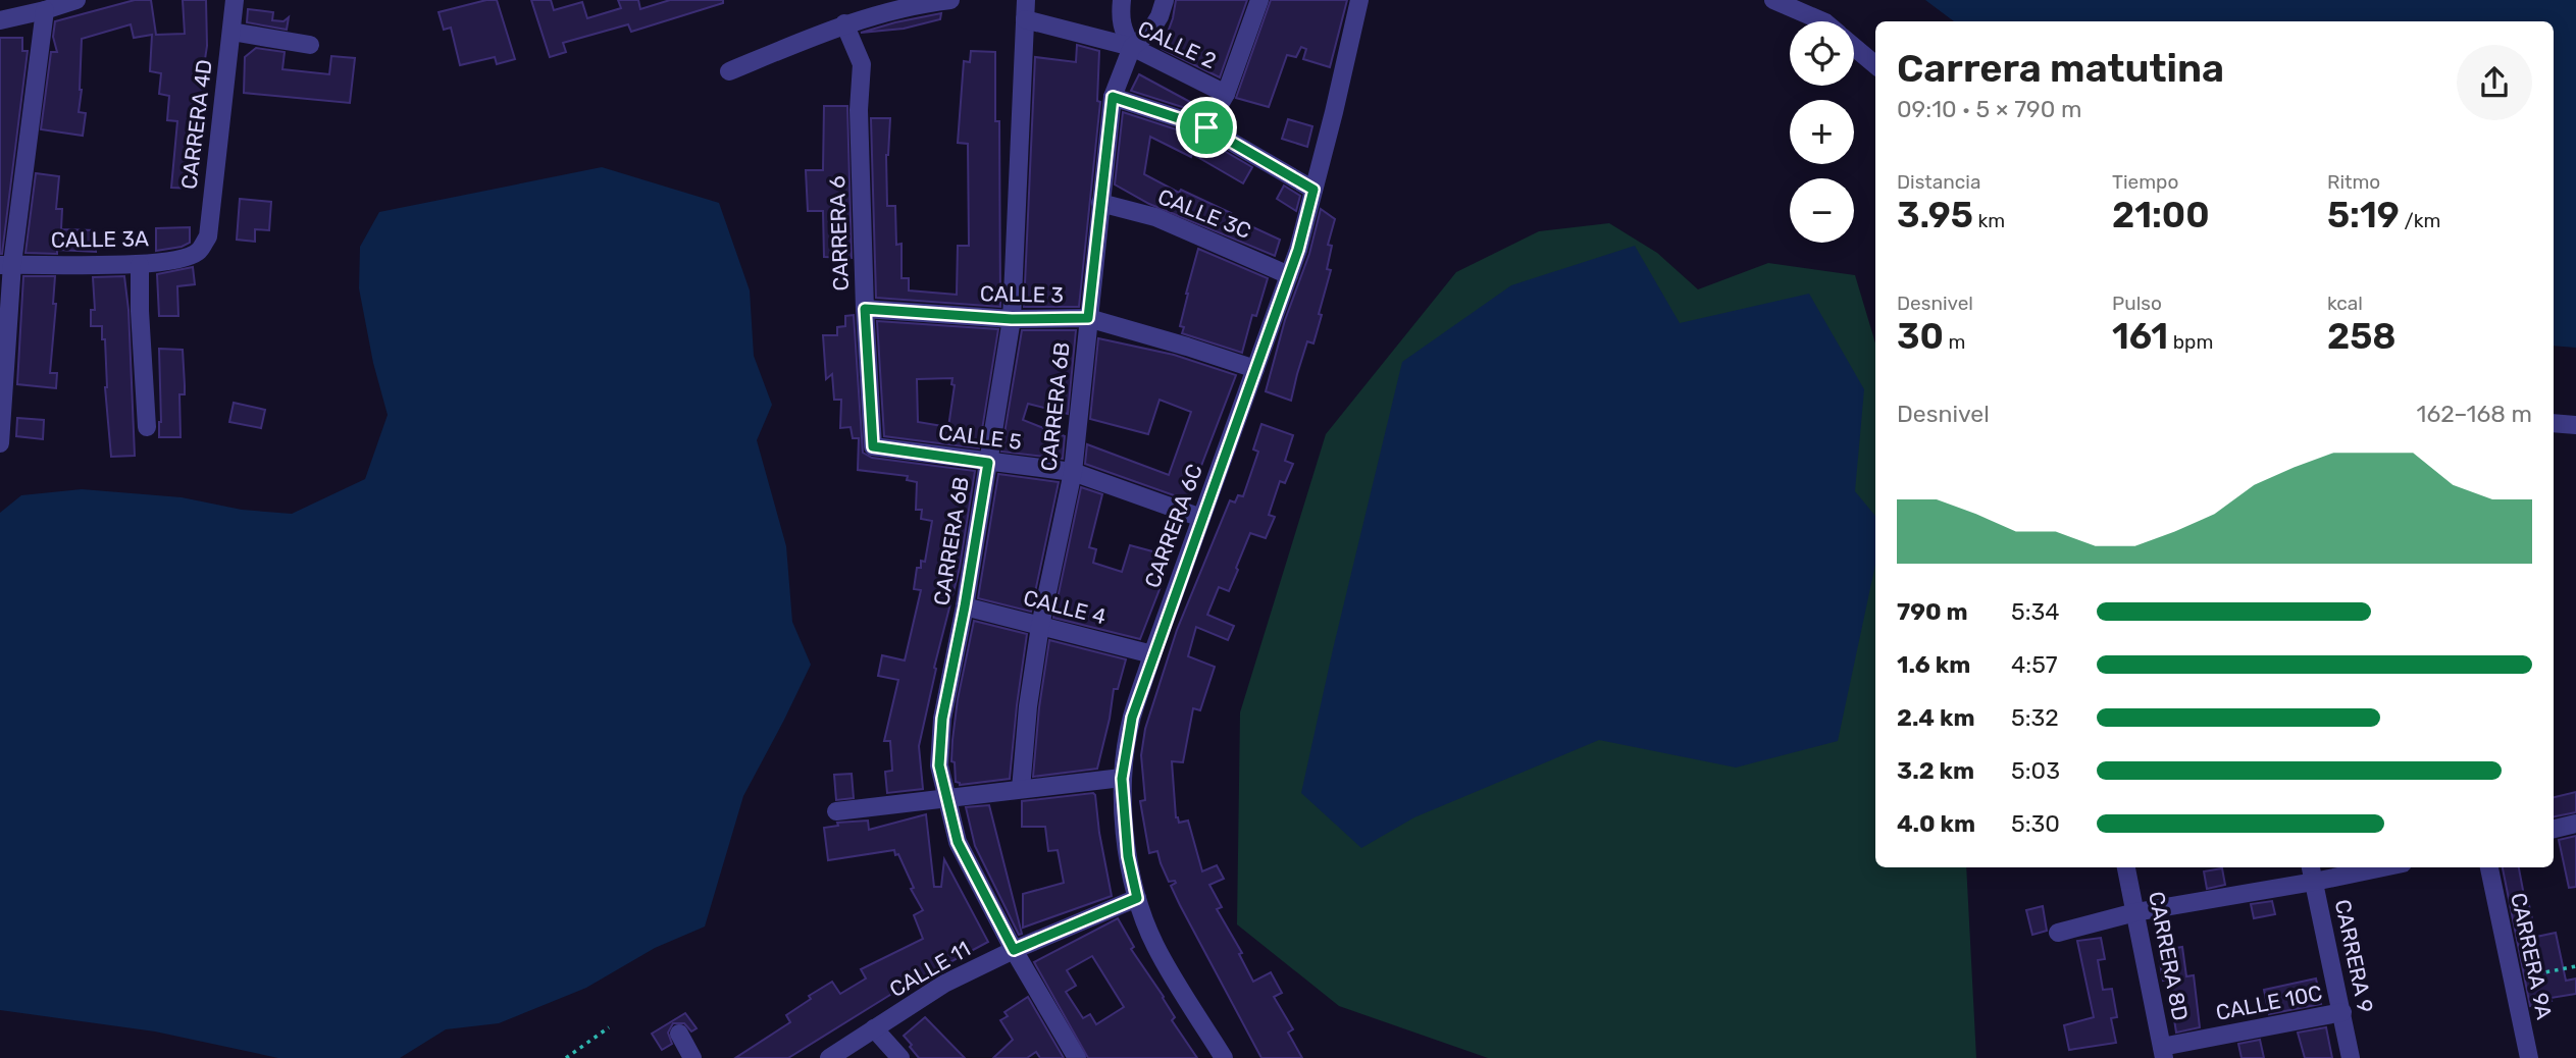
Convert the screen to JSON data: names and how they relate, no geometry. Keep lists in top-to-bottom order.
{
  "streets": {
    "street": [
      "CALLE 2",
      "CARRERA 4D",
      "CALLE 3C",
      "CARRERA 6",
      "CALLE 3A",
      "CALLE 3",
      "CARRERA 6B",
      "CALLE 5",
      "CARRERA 6C",
      "CALLE 4",
      "CARRERA 8D",
      "CARRERA 9",
      "CARRERA 9A",
      "CALLE 11",
      "CALLE 10C"
    ]
  },
  "crossings": [
    ["CALLE 2", "CARRERA 6B"],
    ["CARRERA 4D", "CALLE 3A"],
    ["CALLE 3C", "CARRERA 6B"],
    ["CALLE 3C", "CARRERA 6C"],
    ["CARRERA 6", "CALLE 3"],
    ["CARRERA 6", "CALLE 5"],
    ["CALLE 3", "CARRERA 6B"],
    ["CALLE 3", "CARRERA 6C"],
    ["CARRERA 6B", "CALLE 5"],
    ["CARRERA 6B", "CALLE 4"],
    ["CARRERA 6B", "CALLE 11"],
    ["CALLE 5", "CARRERA 6C"],
    ["CARRERA 6C", "CALLE 4"],
    ["CARRERA 6C", "CALLE 11"],
    ["CARRERA 8D", "CALLE 10C"],
    ["CARRERA 9", "CALLE 10C"]
  ],
  "page": {
    "map_buttons": ["+", "−"],
    "heading": ["Carrera matutina", "09:10 · 5 × 790 m"],
    "stats": [
      ["Distancia", "3.95 km"],
      ["Tiempo", "21:00"],
      ["Ritmo", "5:19 /km"],
      ["Desnivel", "30 m"],
      ["Pulso", "161 bpm"],
      ["kcal", "258"]
    ],
    "chart": ["Desnivel", "162–168 m"],
    "list": [
      {
        "name": "790 m",
        "note": "5:34"
      },
      {
        "name": "1.6 km",
        "note": "4:57"
      },
      {
        "name": "2.4 km",
        "note": "5:32"
      },
      {
        "name": "3.2 km",
        "note": "5:03"
      },
      {
        "name": "4.0 km",
        "note": "5:30"
      }
    ]
  }
}
